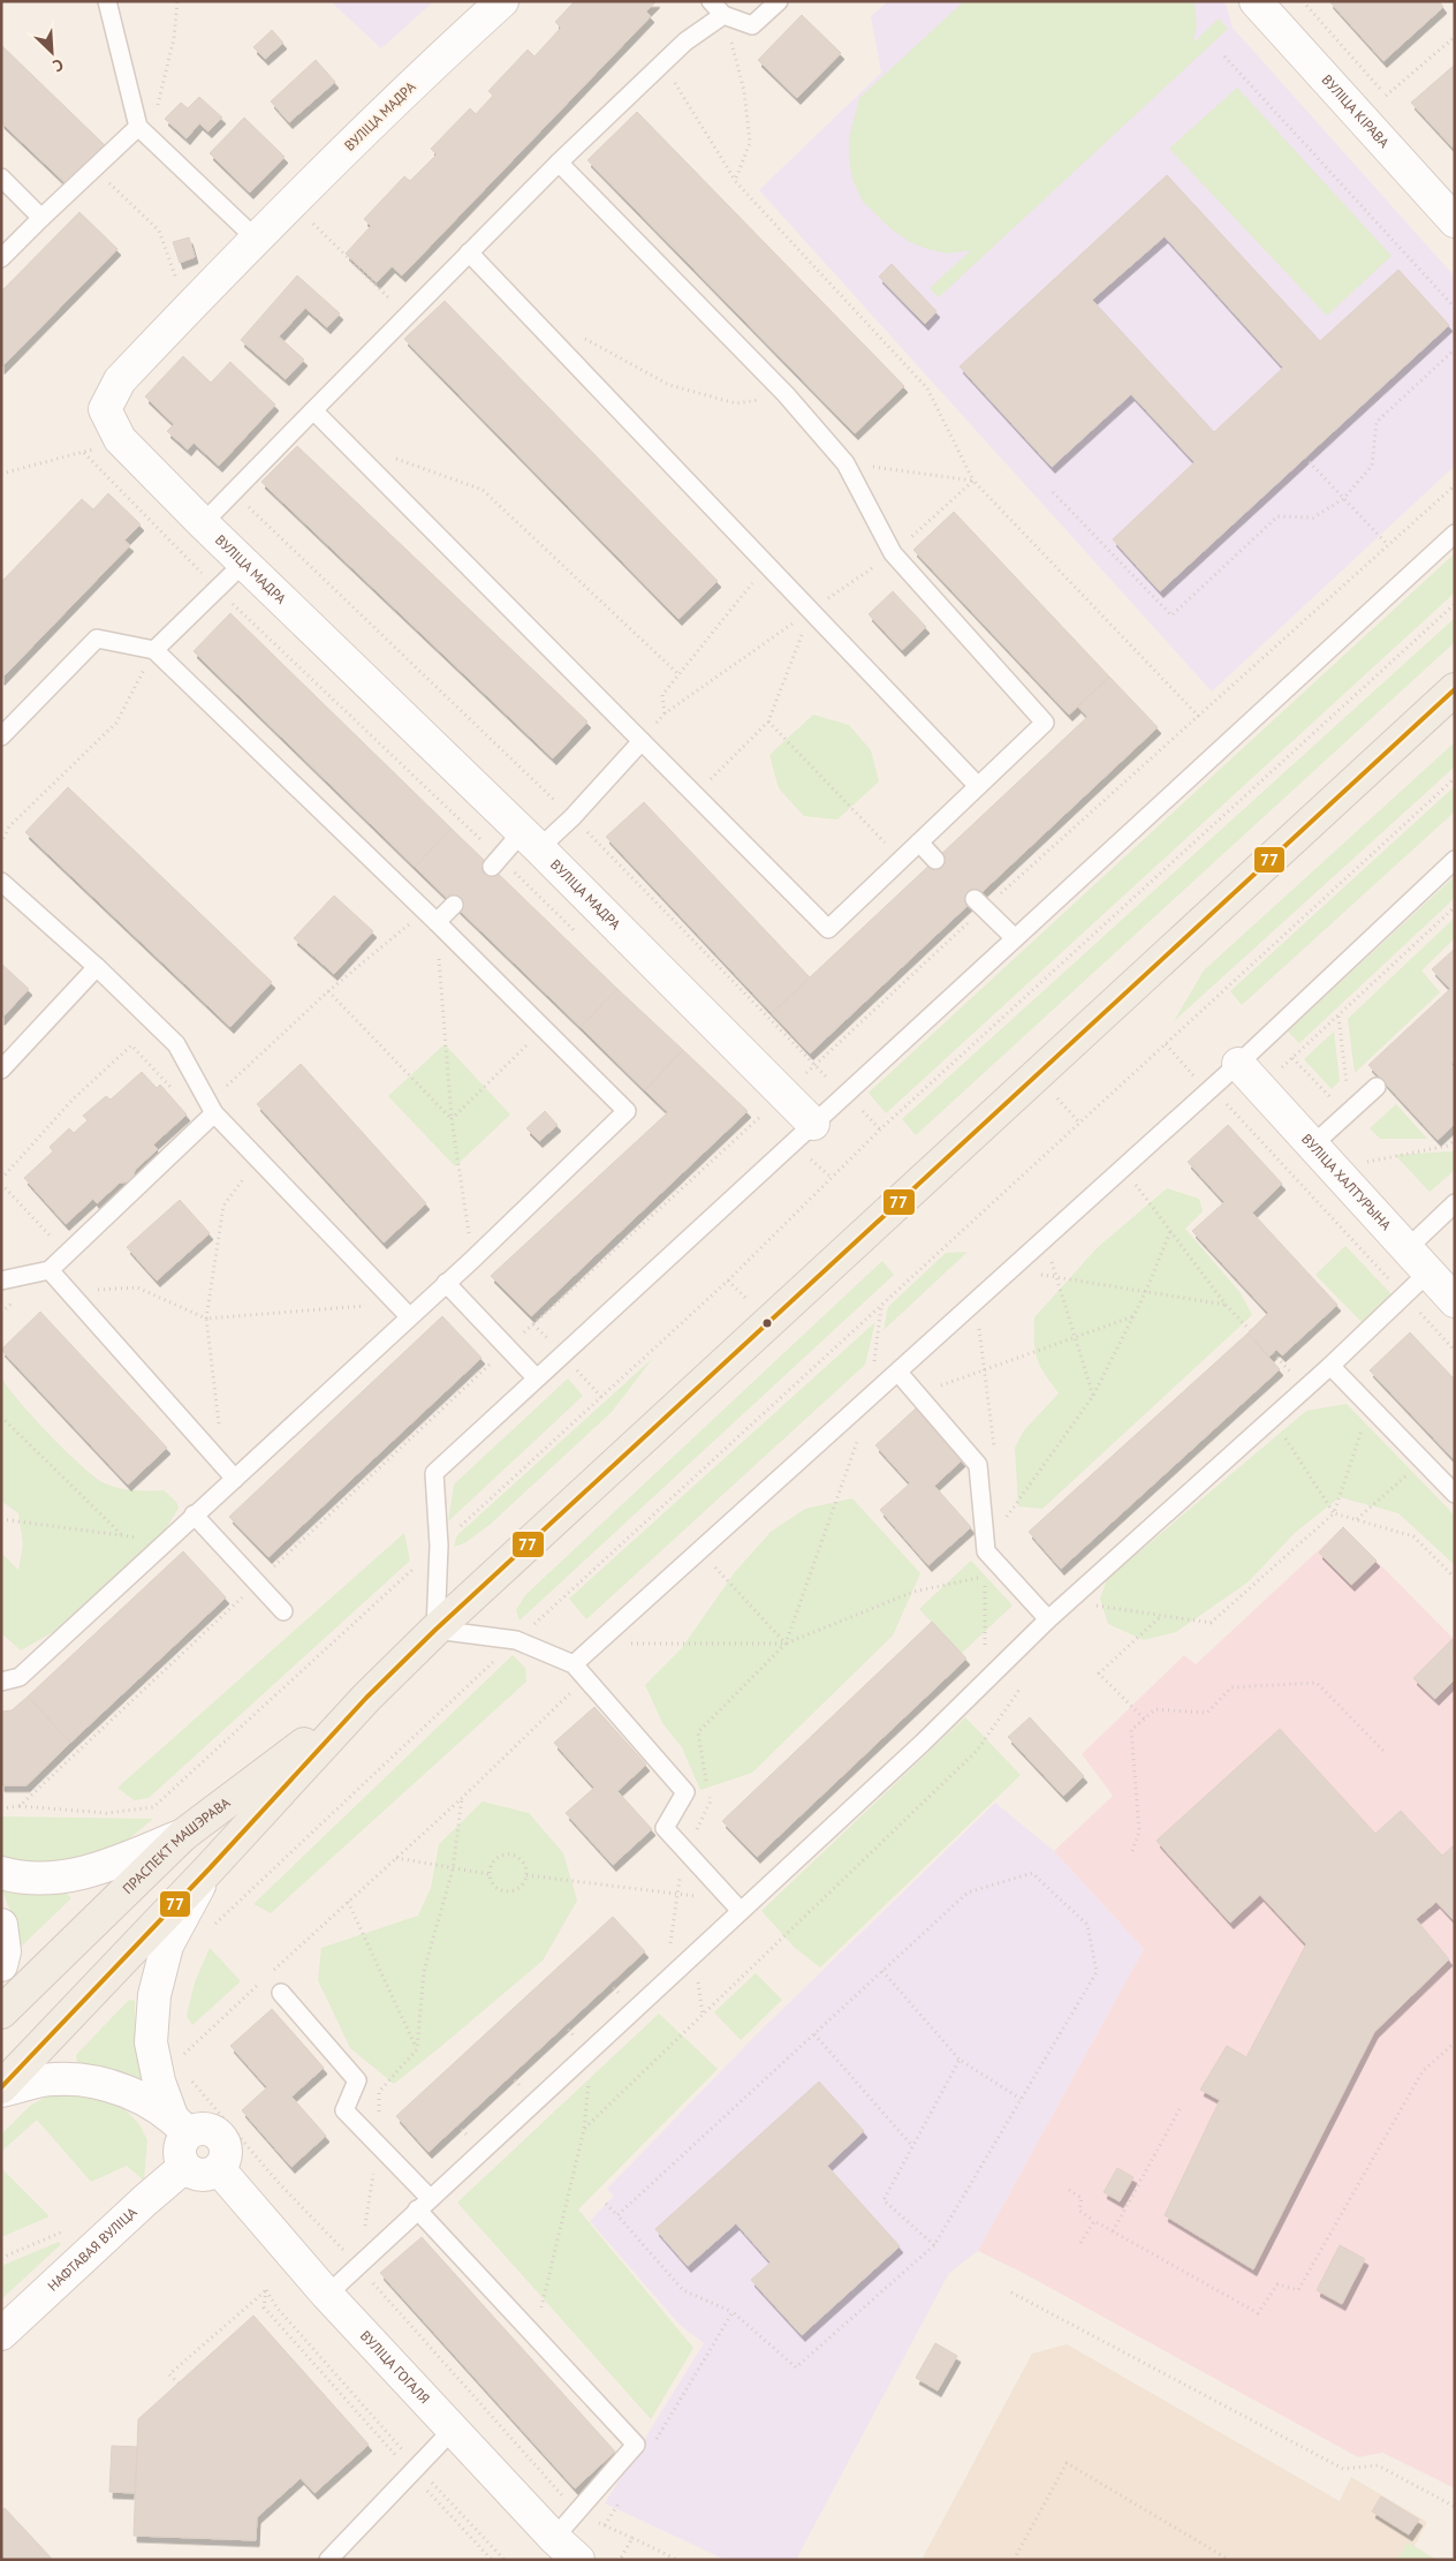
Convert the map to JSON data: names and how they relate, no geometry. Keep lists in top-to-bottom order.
{
  "streets": {
    "main road": ["ПРАСПЕКТ МАШЭРАВА"],
    "street": [
      "ВУЛІЦА КІРАВА",
      "ВУЛІЦА МАДРА",
      "ВУЛІЦА ХАЛТУРЫНА",
      "НАФТАВАЯ ВУЛІЦА",
      "ВУЛІЦА ГОГАЛЯ"
    ]
  },
  "crossings": [
    ["НАФТАВАЯ ВУЛІЦА", "ВУЛІЦА ГОГАЛЯ"]
  ],
  "lines": ["transit line 77"],
  "north": "bottom right"
}
